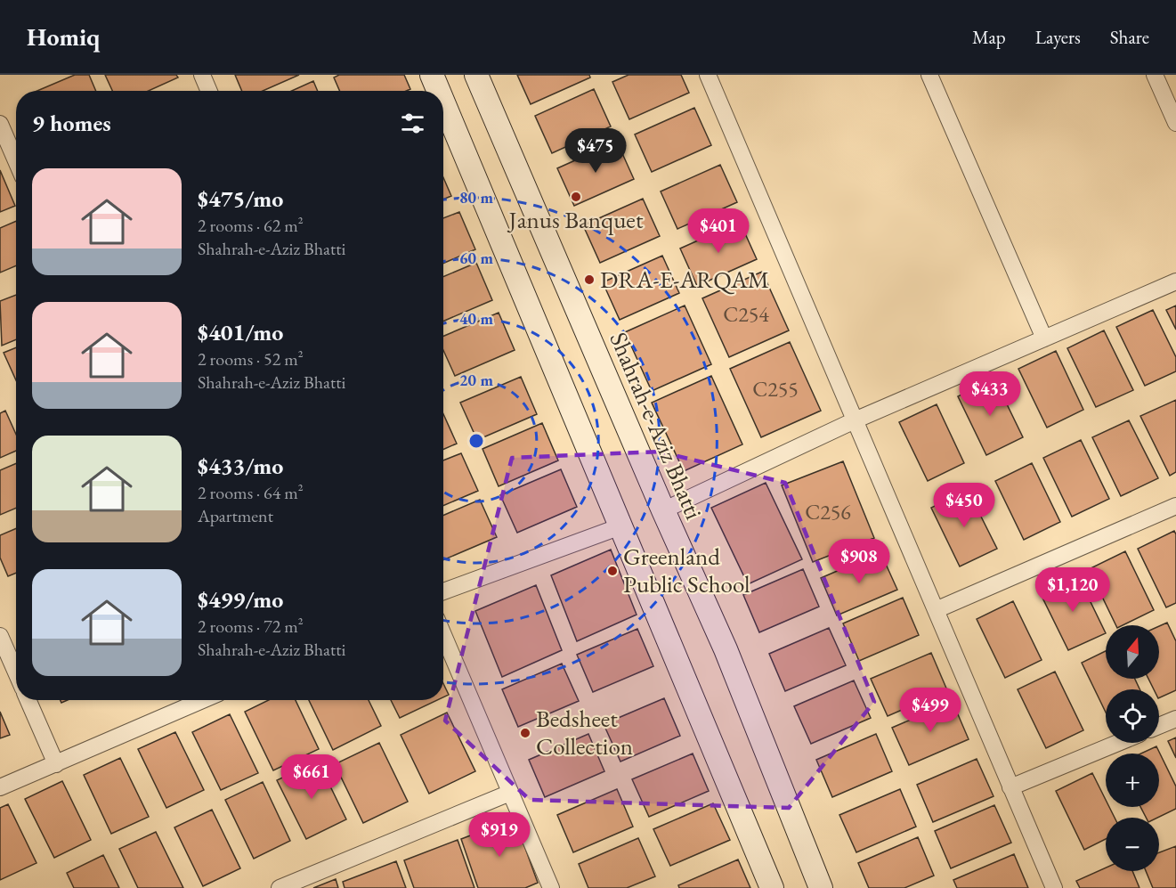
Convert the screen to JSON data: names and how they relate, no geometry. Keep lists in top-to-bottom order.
{
  "streets": {
    "main road": ["Shahrah-e-Aziz Bhatti"]
  },
  "places": [
    "Janus Banquet",
    "DRA-E-ARQAM",
    "Greenland Public School",
    "Bedsheet Collection"
  ],
  "house_numbers": ["C254", "C255", "C256"],
  "north": "top",
  "page": {
    "header": "Homiq",
    "nav": ["Map", "Layers", "Share"],
    "heading": "9 homes",
    "price": [
      "$475",
      "$401",
      "$433",
      "$450",
      "$908",
      "$1,120",
      "$499",
      "$661",
      "$919"
    ],
    "list": [
      {
        "name": "$475/mo",
        "note": "2 rooms · 62 m² · Shahrah-e-Aziz Bhatti"
      },
      {
        "name": "$401/mo",
        "note": "2 rooms · 52 m² · Shahrah-e-Aziz Bhatti"
      },
      {
        "name": "$433/mo",
        "note": "2 rooms · 64 m² · Apartment"
      },
      {
        "name": "$499/mo",
        "note": "2 rooms · 72 m² · Shahrah-e-Aziz Bhatti"
      }
    ],
    "map_buttons": ["+", "−"]
  },
  "rings": [
    "80 m",
    "60 m",
    "40 m",
    "20 m"
  ]
}
